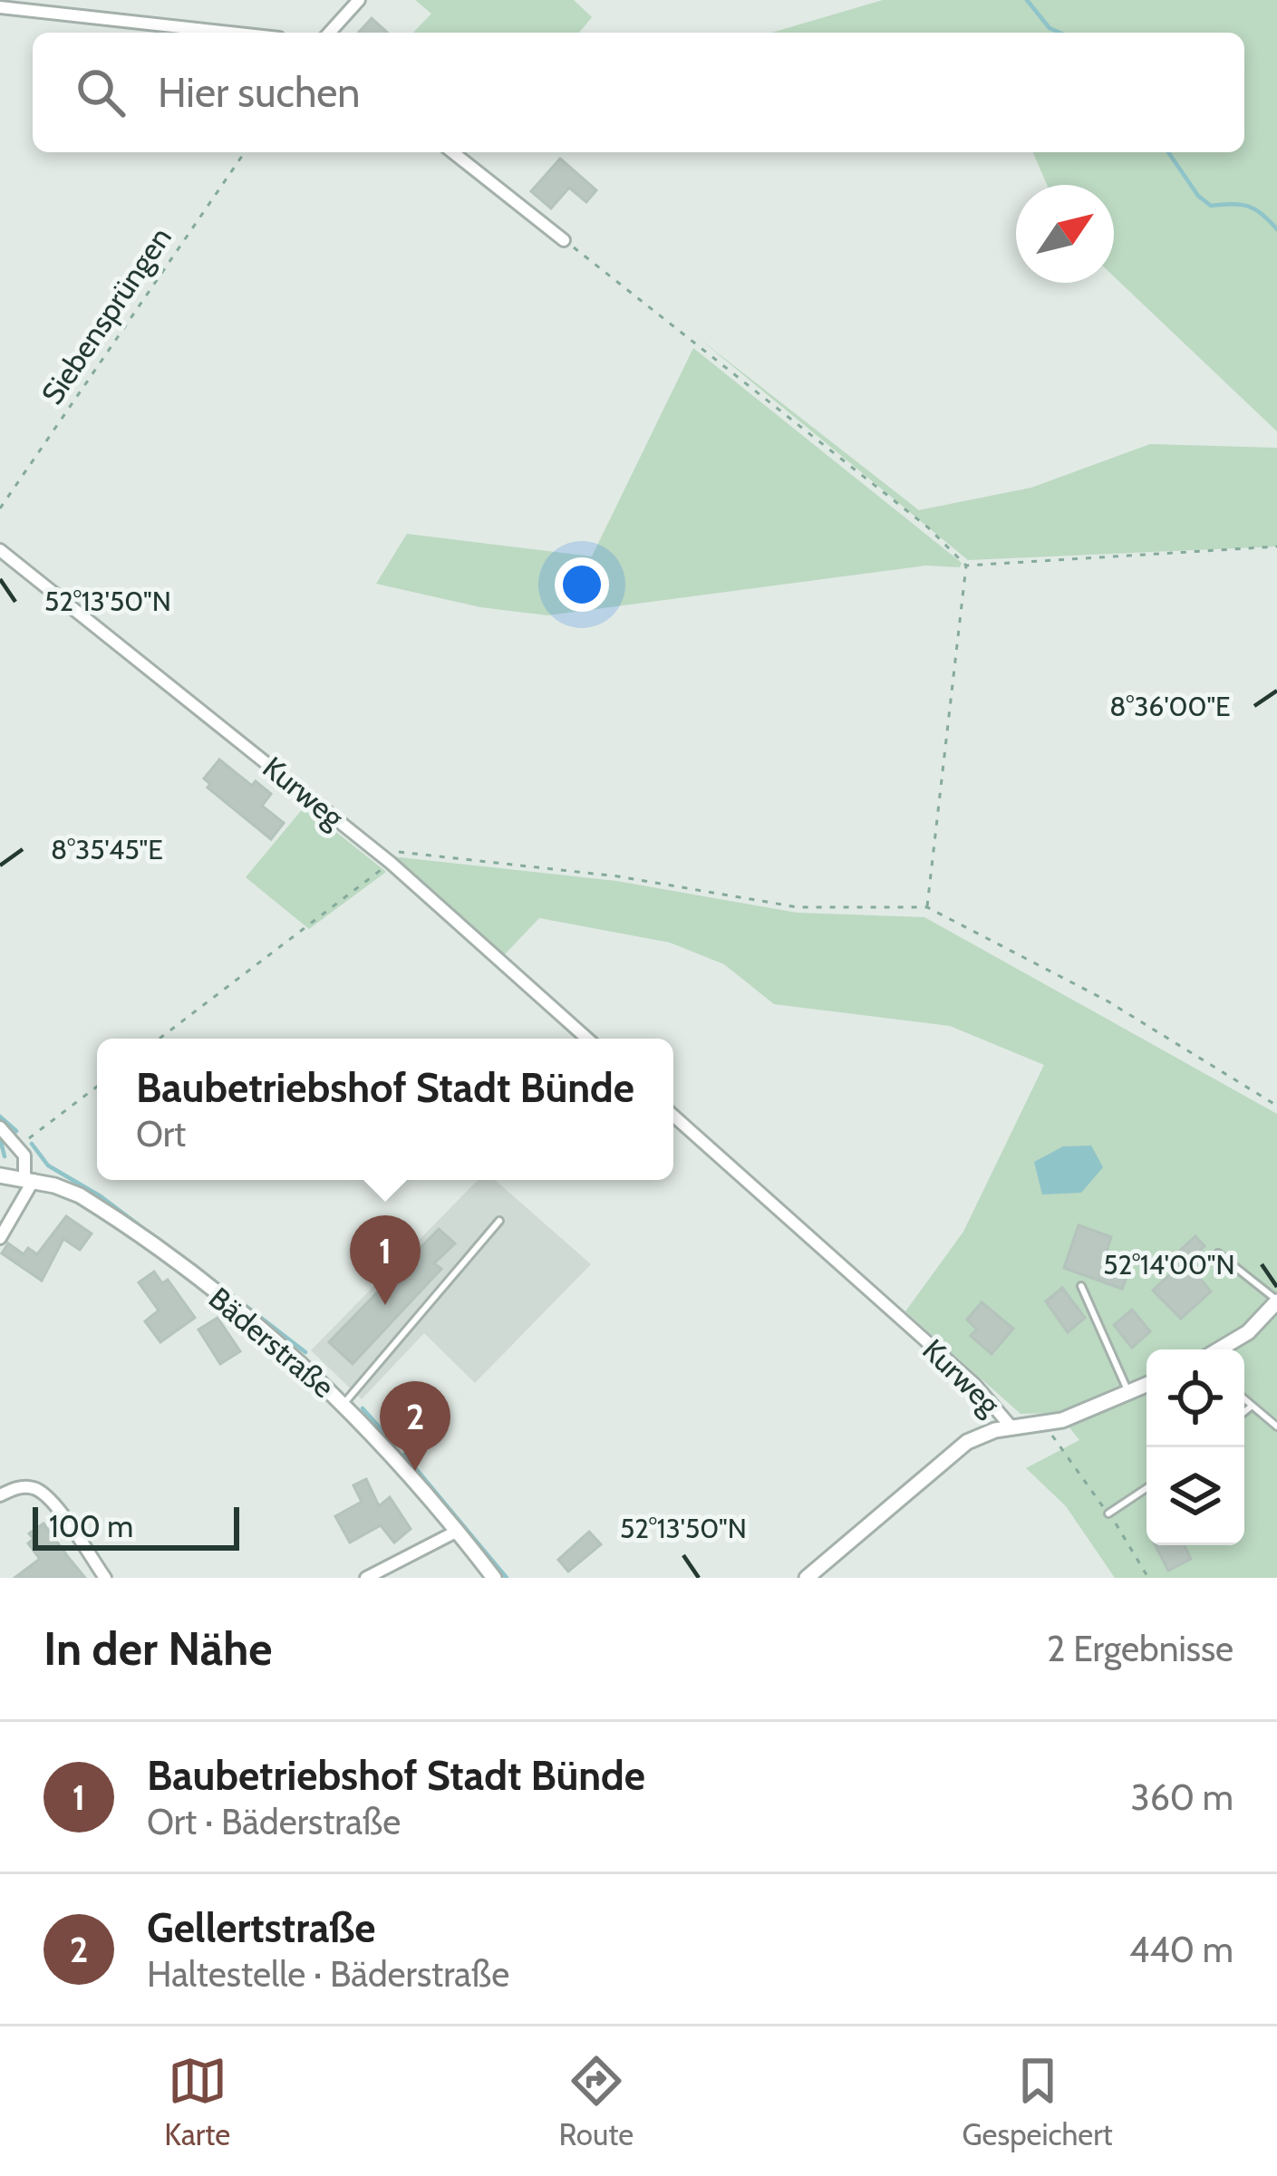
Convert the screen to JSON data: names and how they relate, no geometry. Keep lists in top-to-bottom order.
{
  "streets": {
    "street": ["Kurweg", "Bäderstraße"],
    "path": ["Siebensprüngen"]
  },
  "scale_bar": "100 m",
  "north": "top right",
  "page": {
    "search": "Hier suchen",
    "popup": ["Baubetriebshof Stadt Bünde", "Ort"],
    "pins": ["1", "2"],
    "scale": "100 m",
    "heading": ["In der Nähe", "2 Ergebnisse"],
    "list": [
      {
        "mark": "1",
        "name": "Baubetriebshof Stadt Bünde",
        "note": "Ort · Bäderstraße",
        "value": "360 m"
      },
      {
        "mark": "2",
        "name": "Gellertstraße",
        "note": "Haltestelle · Bäderstraße",
        "value": "440 m"
      }
    ],
    "nav": ["Karte", "Route", "Gespeichert"]
  },
  "coordinates": [
    "52°13'50\"N",
    "8°36'00\"E",
    "8°35'45\"E",
    "52°14'00\"N"
  ]
}
